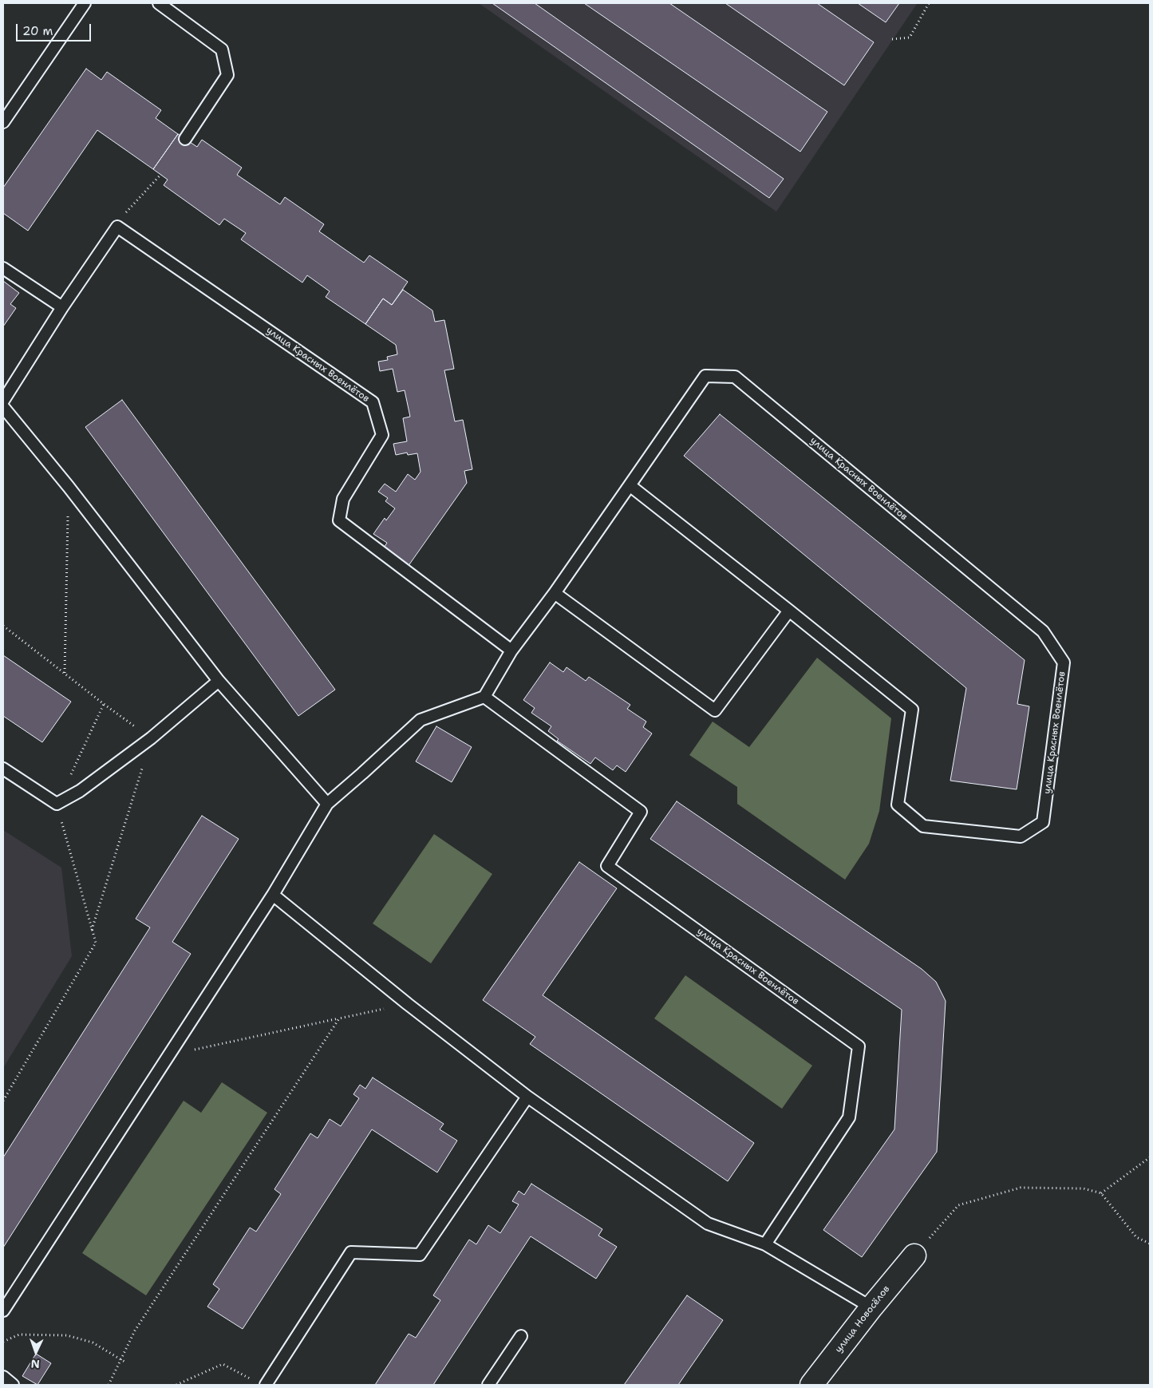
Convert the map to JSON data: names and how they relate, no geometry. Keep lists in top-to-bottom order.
{
  "streets": {
    "street": ["улица Новосёлов"],
    "lane": ["улица Красных Военлётов"]
  },
  "scale_bar": "20 m",
  "north": "bottom"
}
